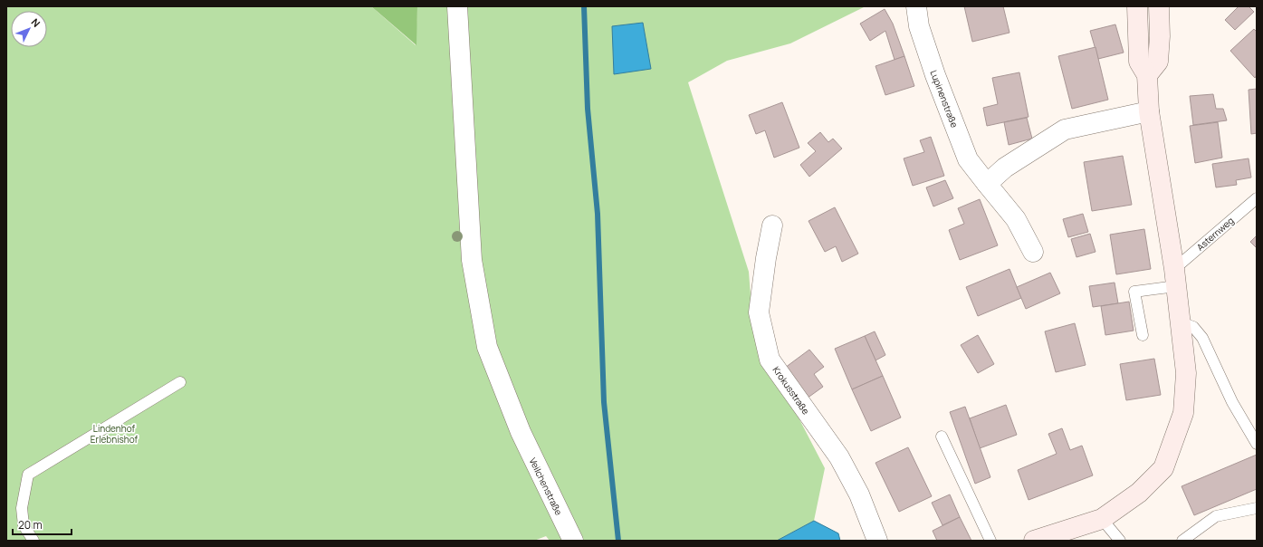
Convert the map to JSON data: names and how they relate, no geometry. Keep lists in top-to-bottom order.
{
  "streets": {
    "street": ["Lupinenstraße", "Krokusstraße", "Veilchenstraße"],
    "lane": ["Asternweg"]
  },
  "parks": ["Lindenhof Erlebnishof"],
  "scale_bar": "20 m",
  "north": "top right"
}
